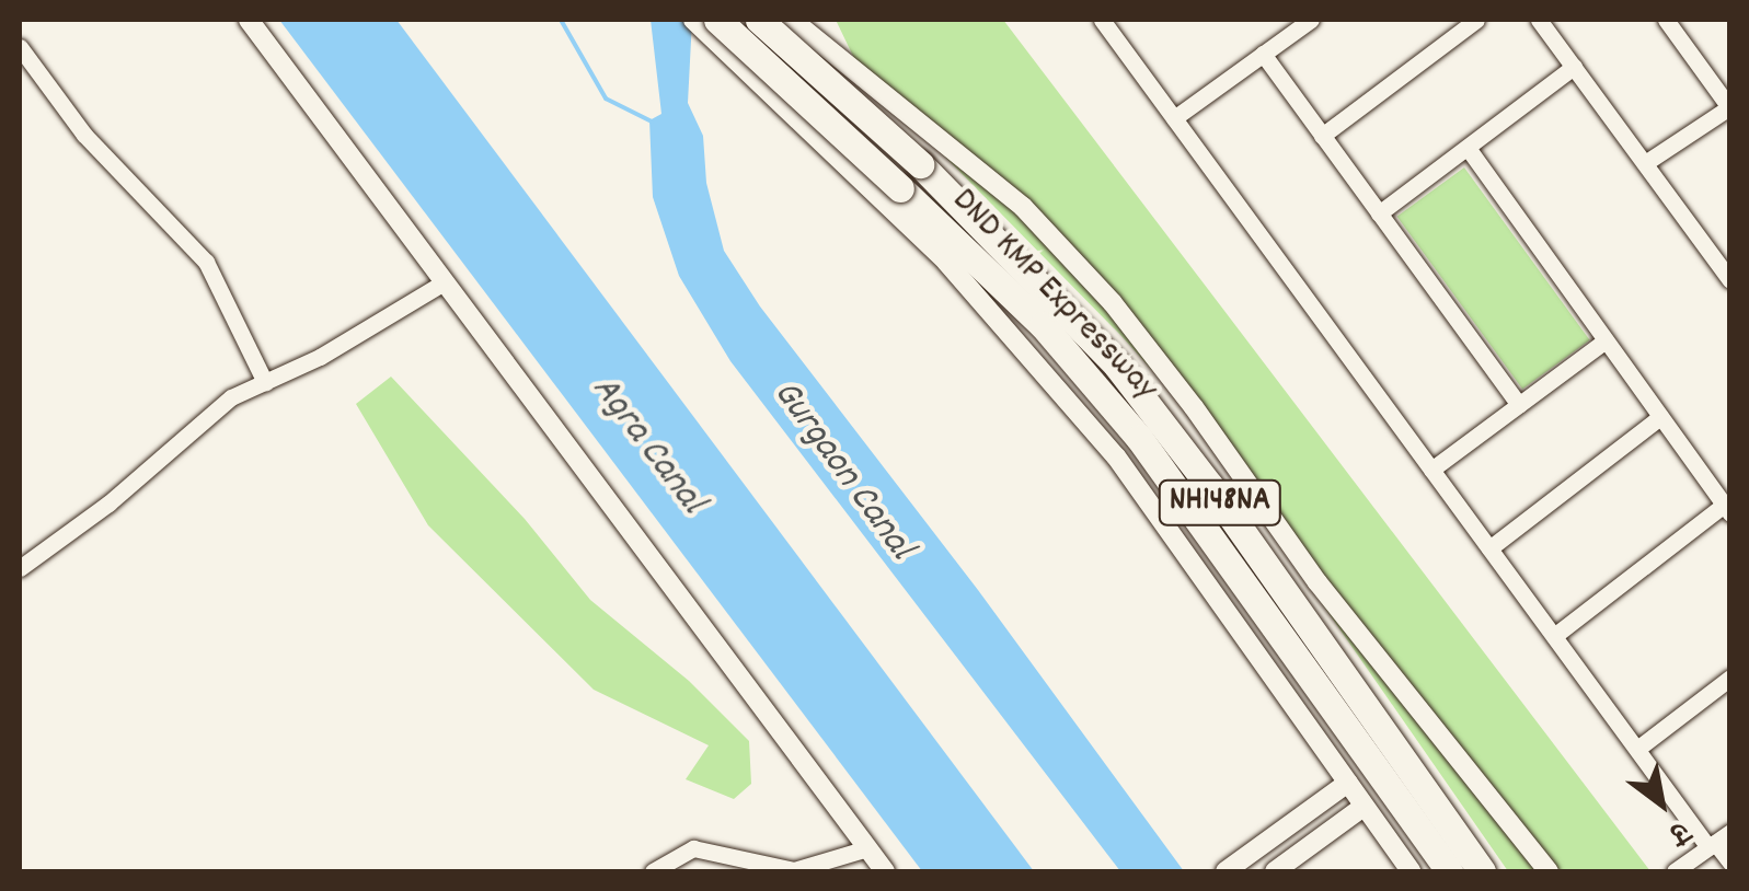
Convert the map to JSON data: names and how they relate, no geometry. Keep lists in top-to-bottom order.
{
  "streets": {
    "highway": ["DND KMP Expressway", "NH148NA"]
  },
  "water": ["Agra Canal", "Gurgaon Canal"],
  "north": "bottom right"
}
